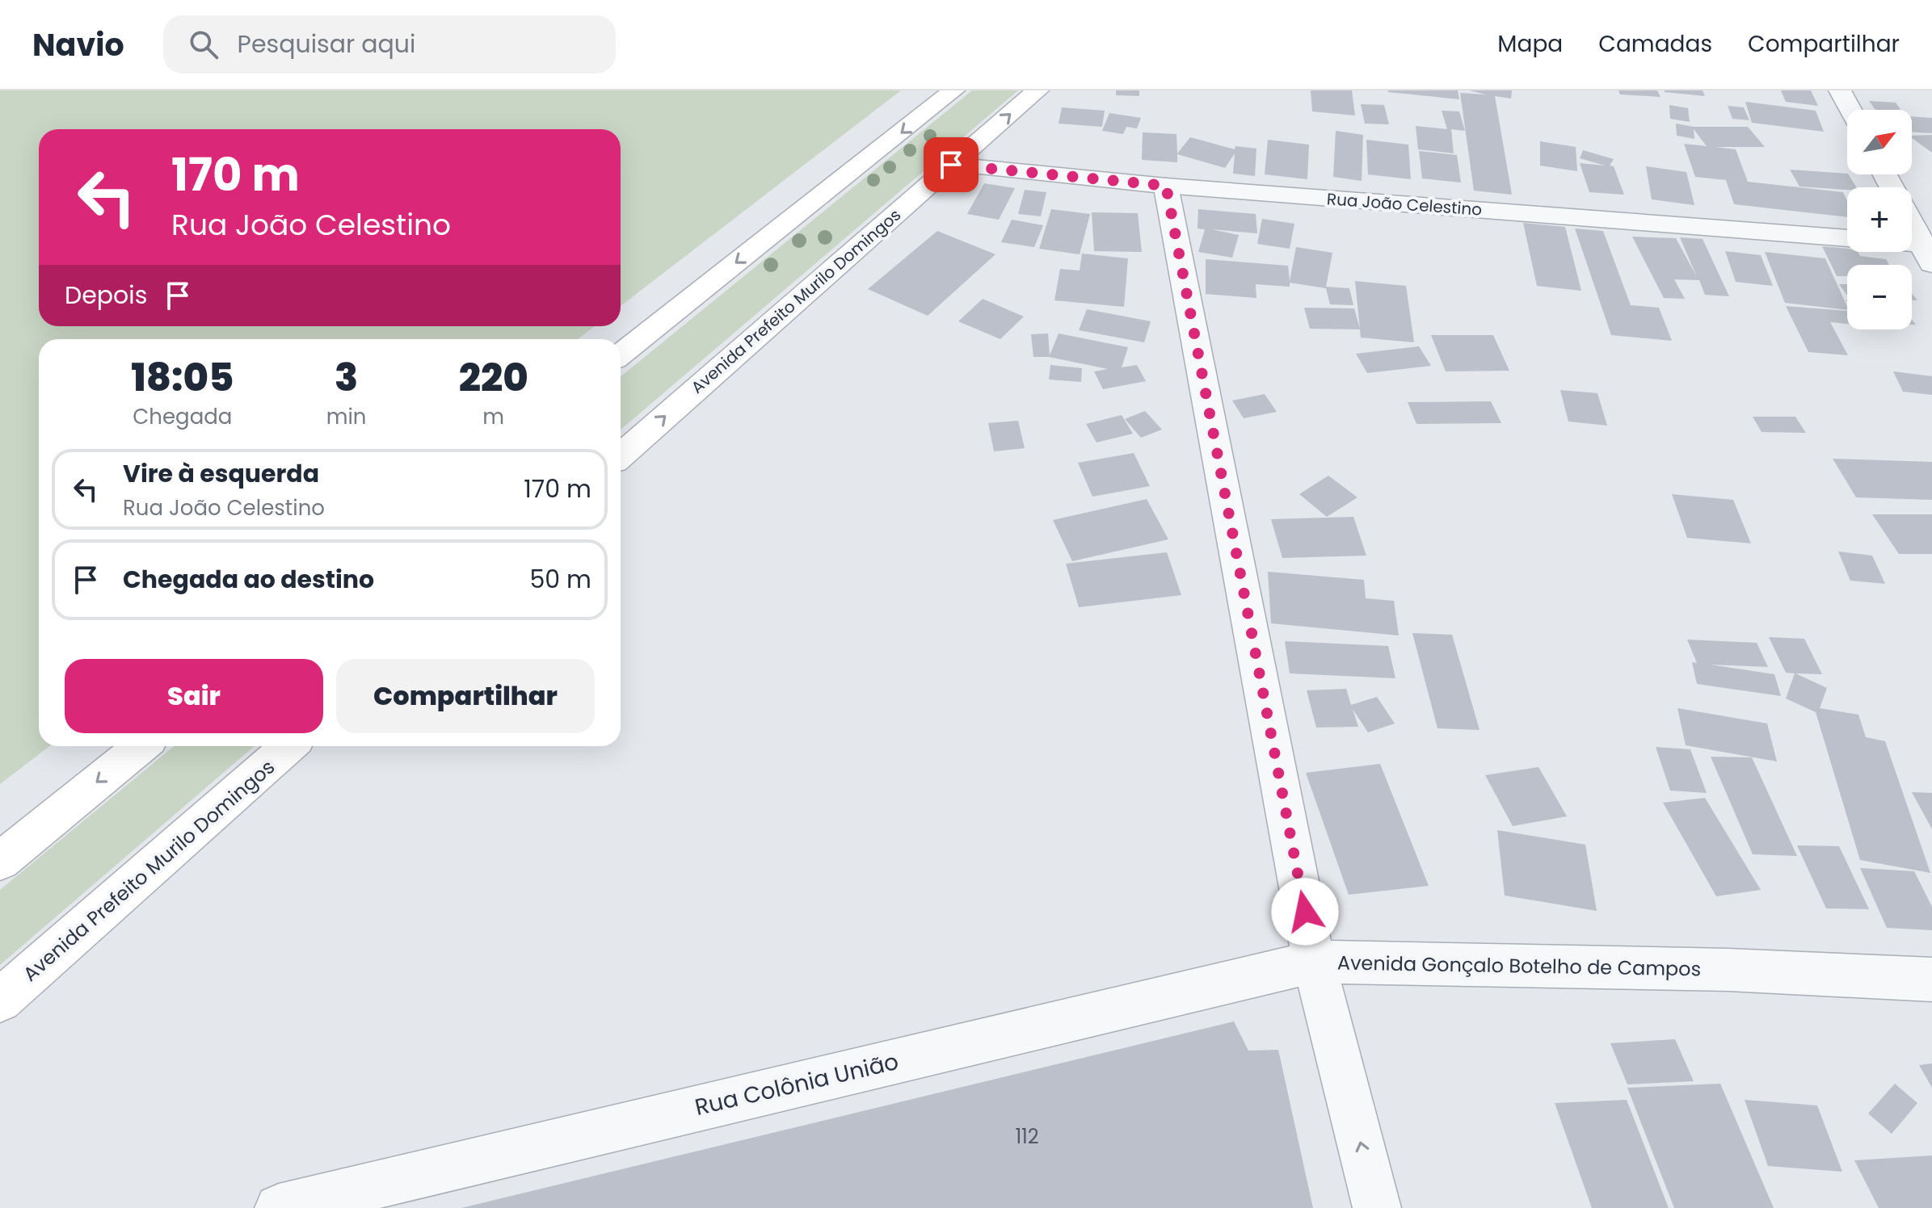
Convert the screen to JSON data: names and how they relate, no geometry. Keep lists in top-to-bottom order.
{
  "streets": {
    "main road": ["Avenida Prefeito Murilo Domingos"],
    "street": ["Rua João Celestino", "Avenida Gonçalo Botelho de Campos", "Rua Colônia União"]
  },
  "crossings": [
    ["Rua João Celestino", "Avenida Prefeito Murilo Domingos"],
    ["Rua João Celestino", "Avenida Gonçalo Botelho de Campos"],
    ["Avenida Gonçalo Botelho de Campos", "Rua Colônia União"]
  ],
  "house_numbers": ["112"],
  "north": "top right",
  "page": {
    "header": "Navio",
    "search": "Pesquisar aqui",
    "nav": ["Mapa", "Camadas", "Compartilhar"],
    "map_buttons": ["+", "−"],
    "turn": ["170 m", "Rua João Celestino"],
    "then": "Depois",
    "eta": [
      "18:05",
      "Chegada",
      "3",
      "min",
      "220",
      "m"
    ],
    "list": [
      {
        "name": "Vire à esquerda",
        "note": "Rua João Celestino",
        "value": "170 m"
      },
      {
        "name": "Chegada ao destino",
        "value": "50 m"
      }
    ],
    "buttons": ["Sair", "Compartilhar"]
  }
}
